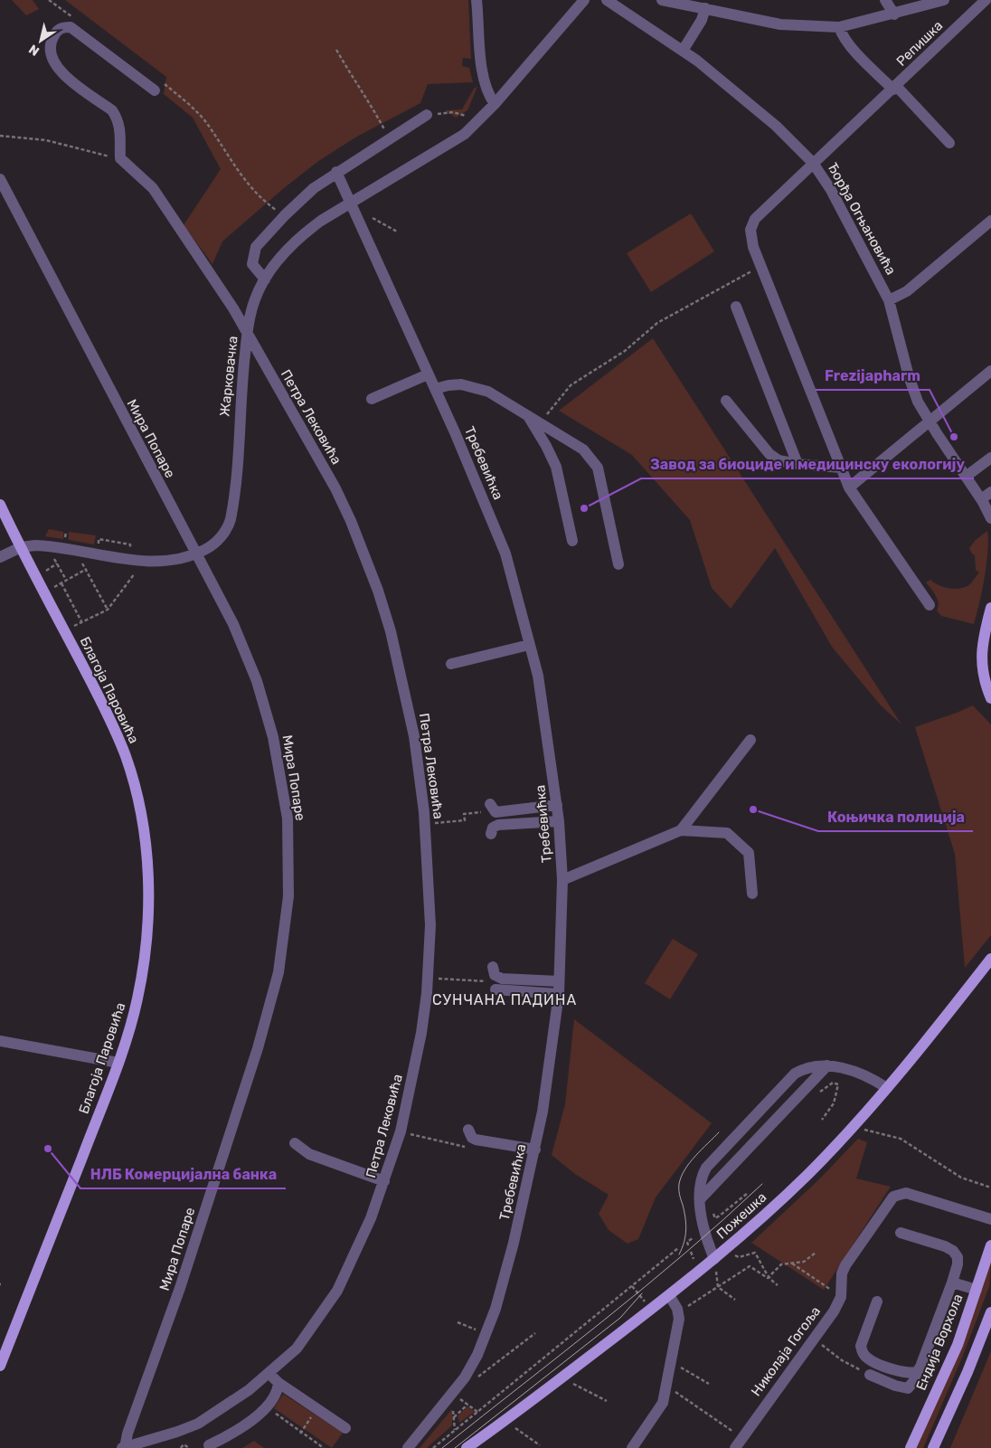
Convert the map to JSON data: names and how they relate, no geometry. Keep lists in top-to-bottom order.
{
  "streets": {
    "main road": ["Благоја Паровића", "Пожешка", "Ендија Ворхола"],
    "street": [
      "Репишка",
      "Ђорђа Огњановића",
      "Жарковачка",
      "Петра Лековића",
      "Мира Попаре",
      "Требевићка",
      "Николаја Гогоља"
    ]
  },
  "crossings": [
    ["Репишка", "Ђорђа Огњановића"],
    ["Жарковачка", "Петра Лековића"],
    ["Жарковачка", "Мира Попаре"],
    ["Жарковачка", "Требевићка"],
    ["Жарковачка", "Благоја Паровића"],
    ["Петра Лековића", "Мира Попаре"]
  ],
  "districts": ["СУНЧАНА ПАДИНА"],
  "places": [
    "Frezijapharm",
    "Завод за биоциде и медицинску екологију",
    "Коњичка полиција",
    "НЛБ Комерцијална банка"
  ],
  "north": "bottom left"
}
